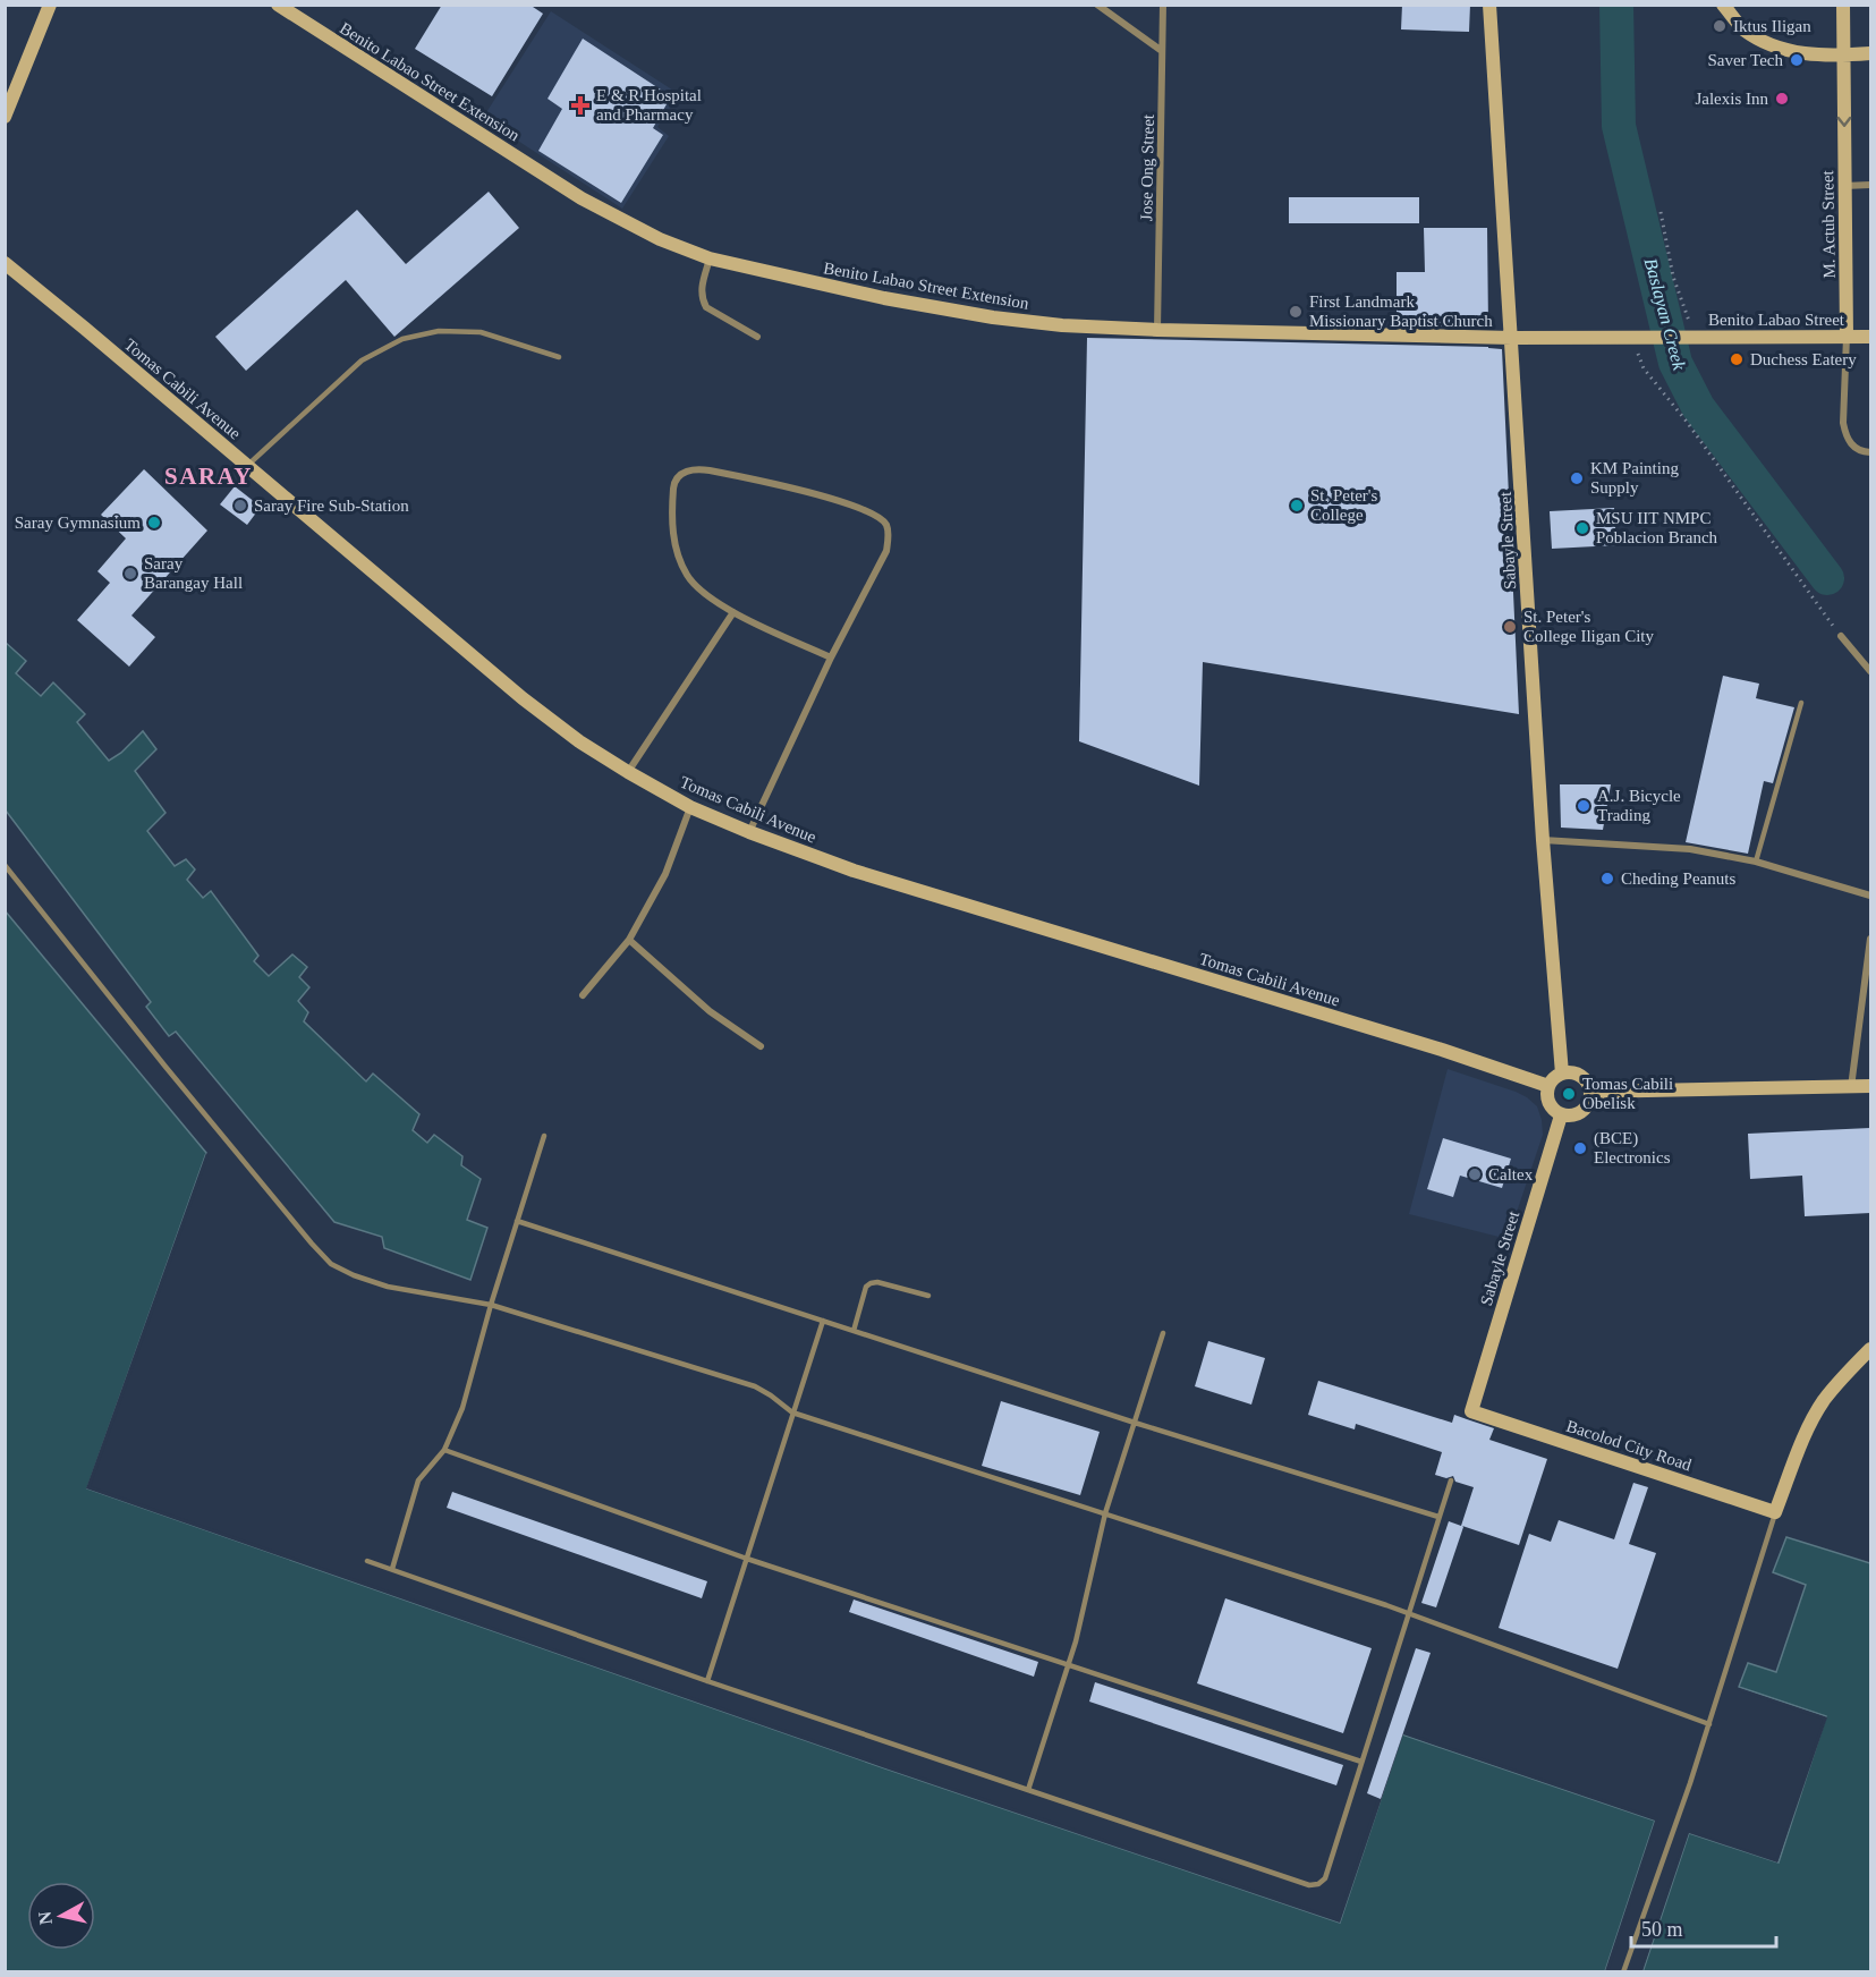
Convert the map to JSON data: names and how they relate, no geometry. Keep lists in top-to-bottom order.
{
  "streets": {
    "street": [
      "Benito Labao Street Extension",
      "Jose Ong Street",
      "M. Actub Street",
      "Benito Labao Street",
      "Tomas Cabili Avenue",
      "Sabayle Street",
      "Bacolod City Road"
    ]
  },
  "crossings": [
    ["Benito Labao Street Extension", "Jose Ong Street"],
    ["Benito Labao Street Extension", "Benito Labao Street"],
    ["Benito Labao Street Extension", "Sabayle Street"],
    ["M. Actub Street", "Benito Labao Street"],
    ["Tomas Cabili Avenue", "Sabayle Street"],
    ["Sabayle Street", "Bacolod City Road"]
  ],
  "districts": ["SARAY"],
  "water": ["Baslayan Creek"],
  "places": {
    "other": [
      "Iktus Iligan",
      "Saver Tech",
      "Jalexis Inn",
      "First Landmark Missionary Baptist Church",
      "Duchess Eatery",
      "KM Painting Supply",
      "Saray Fire Sub-Station",
      "St. Peter's College",
      "Saray Gymnasium",
      "MSU IIT NMPC Poblacion Branch",
      "Saray Barangay Hall",
      "St. Peter's College Iligan City",
      "A.J. Bicycle Trading",
      "Cheding Peanuts",
      "Tomas Cabili Obelisk",
      "(BCE) Electronics",
      "Caltex"
    ],
    "health": ["E & R Hospital and Pharmacy"]
  },
  "scale_bar": "50 m",
  "north": "left"
}
